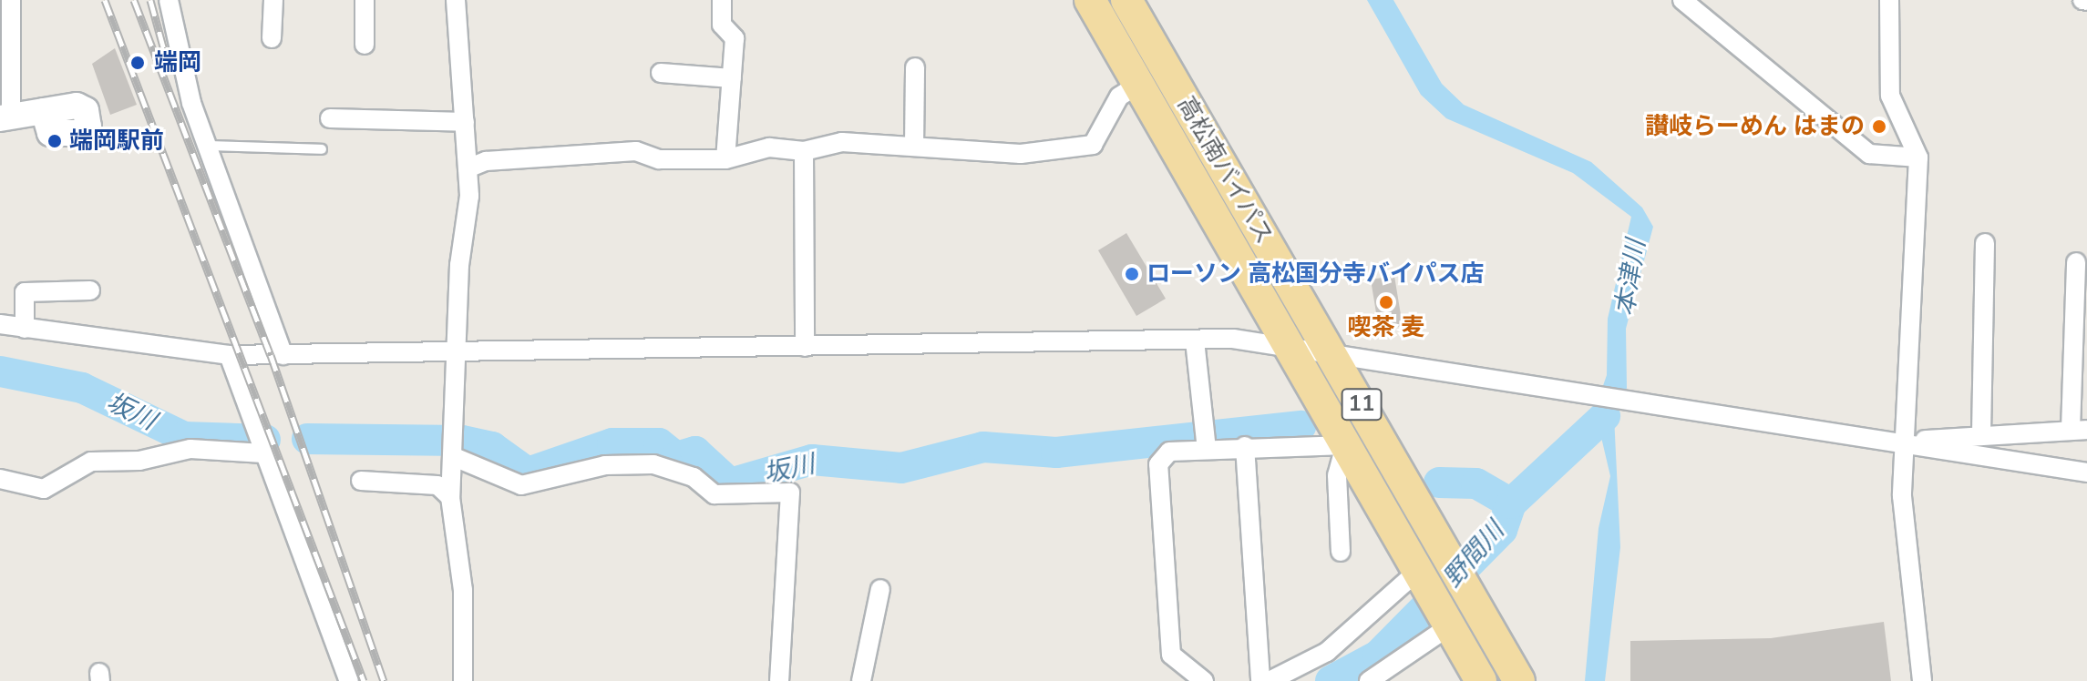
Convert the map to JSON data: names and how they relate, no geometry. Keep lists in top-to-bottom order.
{
  "streets": {
    "highway": ["高松南バイパス", "11"]
  },
  "water": ["本津川", "坂川", "野間川"],
  "places": [
    "端岡",
    "讃岐らーめん はまの",
    "端岡駅前",
    "ローソン 高松国分寺バイパス店",
    "喫茶 麦"
  ]
}
